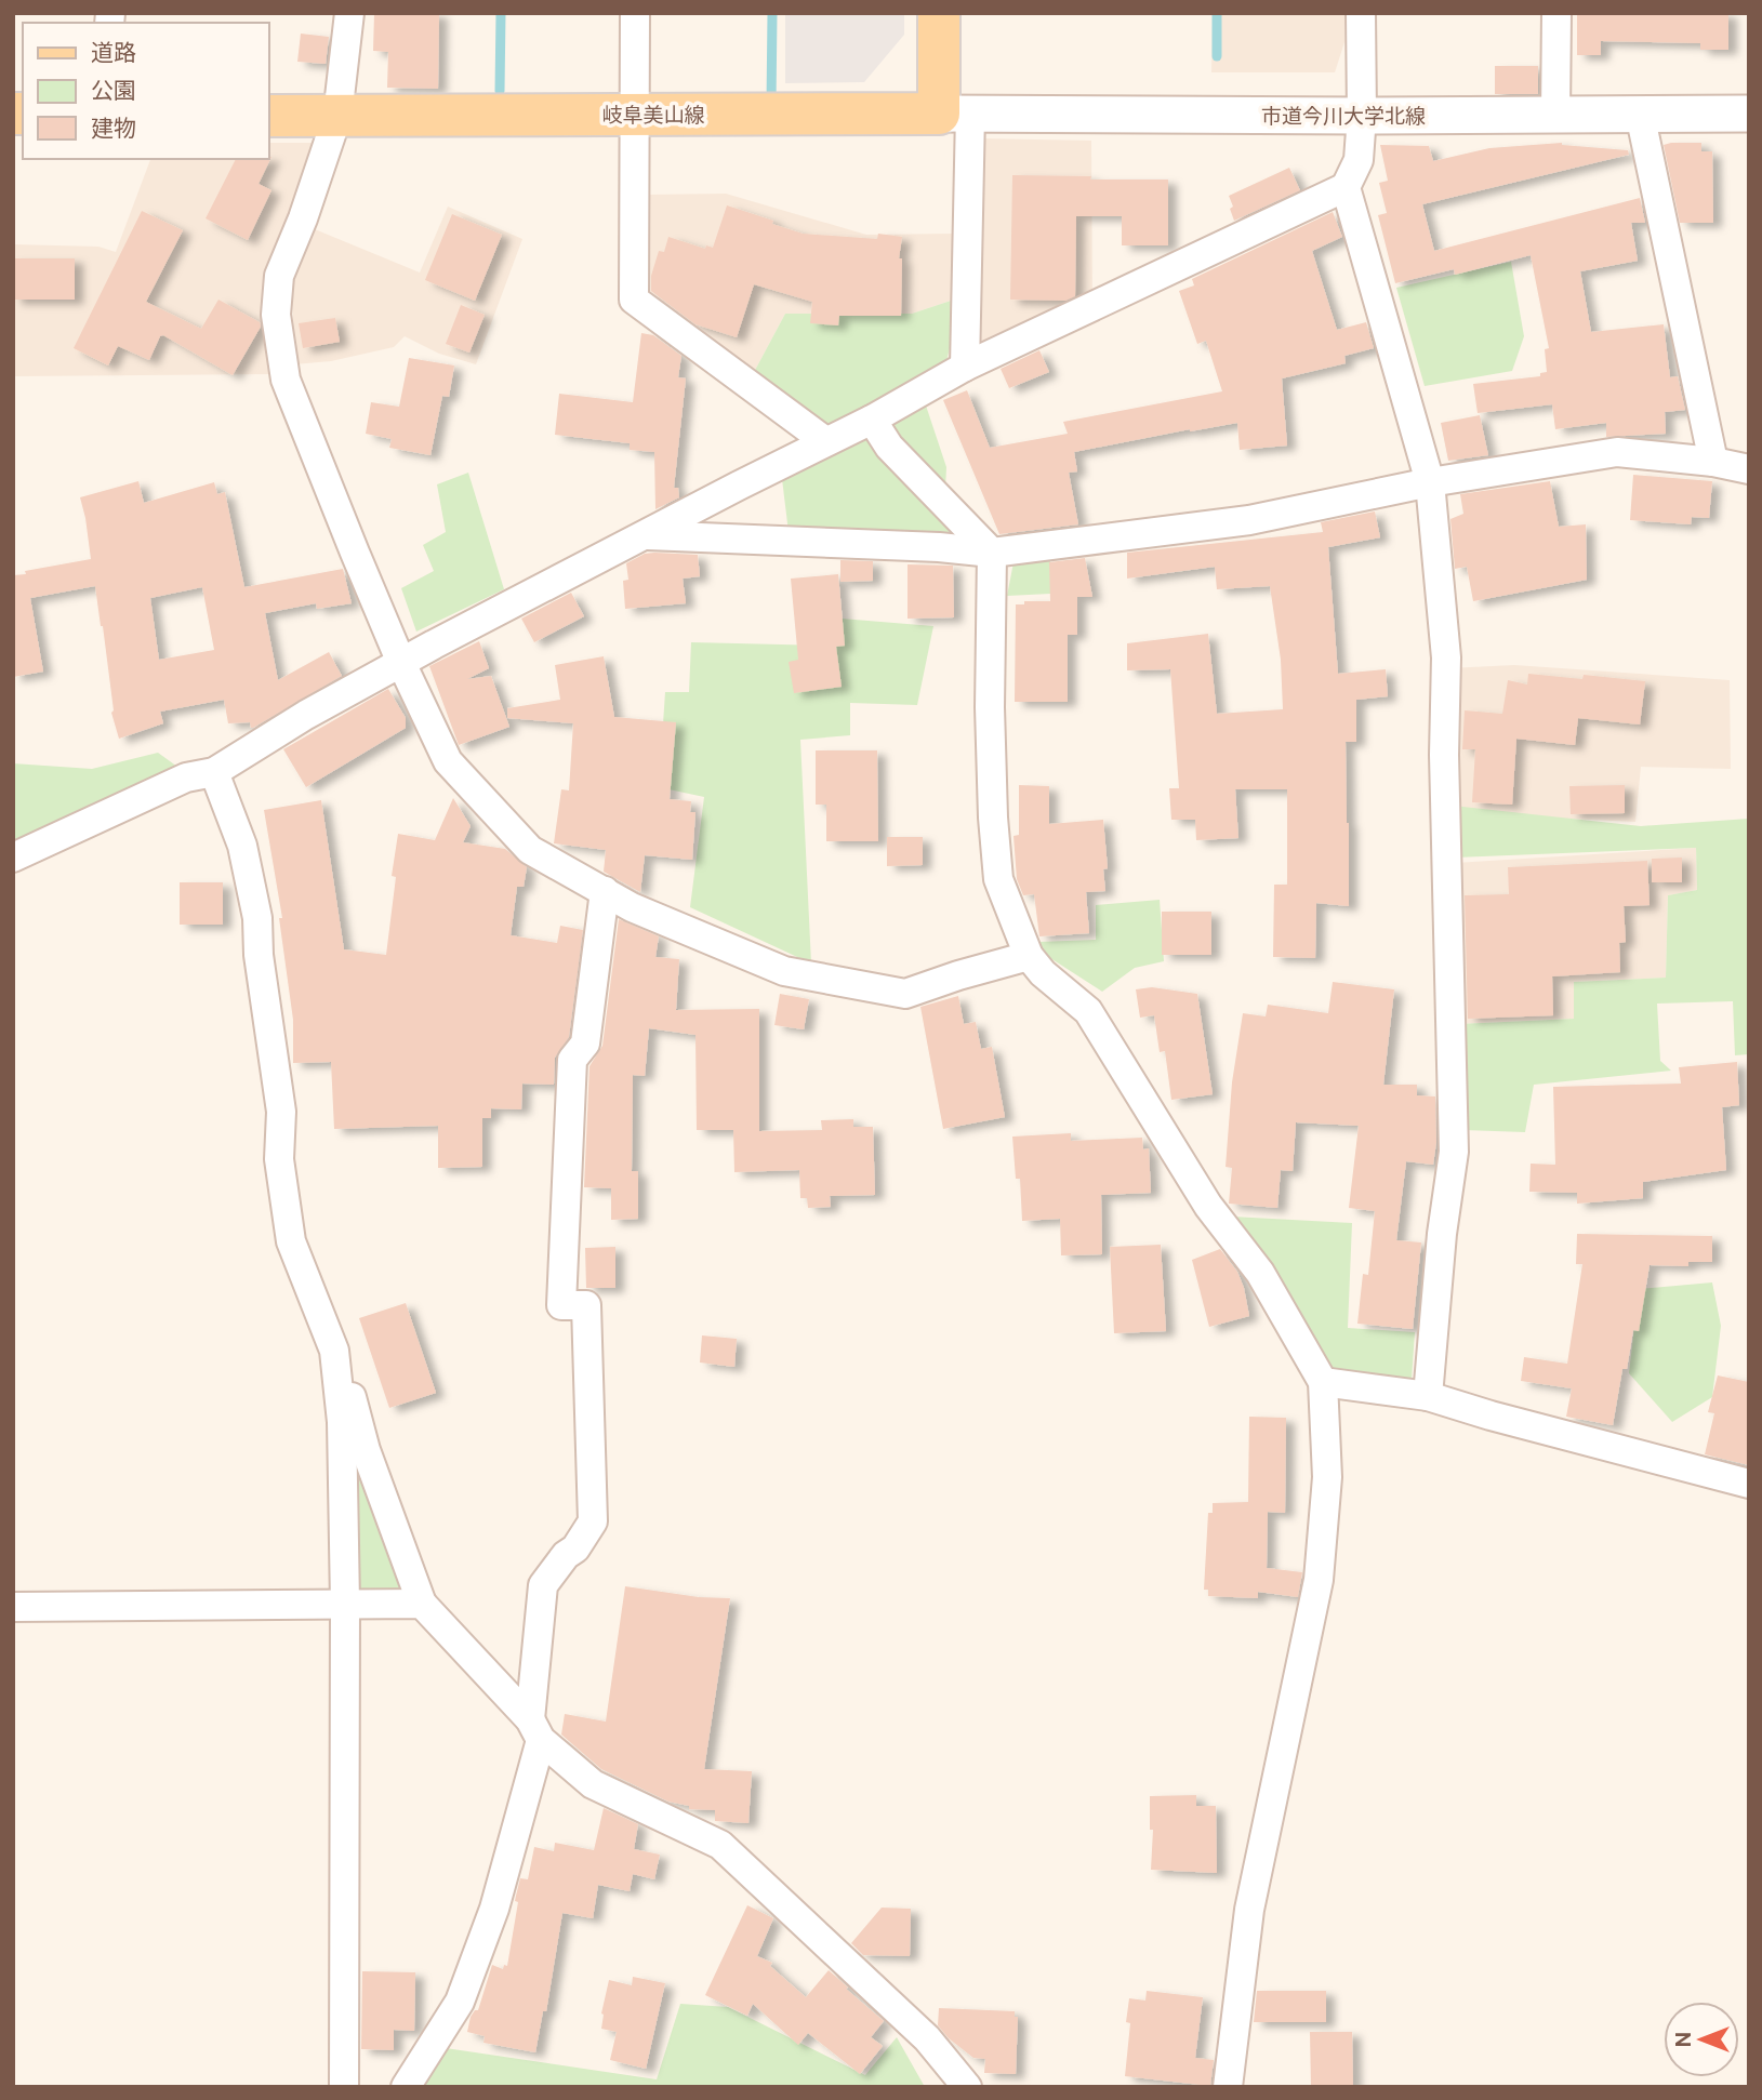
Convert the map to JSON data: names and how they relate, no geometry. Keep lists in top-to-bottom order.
{
  "streets": {
    "main road": ["岐阜美山線"],
    "street": ["市道今川大学北線"]
  },
  "crossings": [
    ["岐阜美山線", "市道今川大学北線"]
  ],
  "legend": ["道路", "公園", "建物"],
  "north": "left"
}
